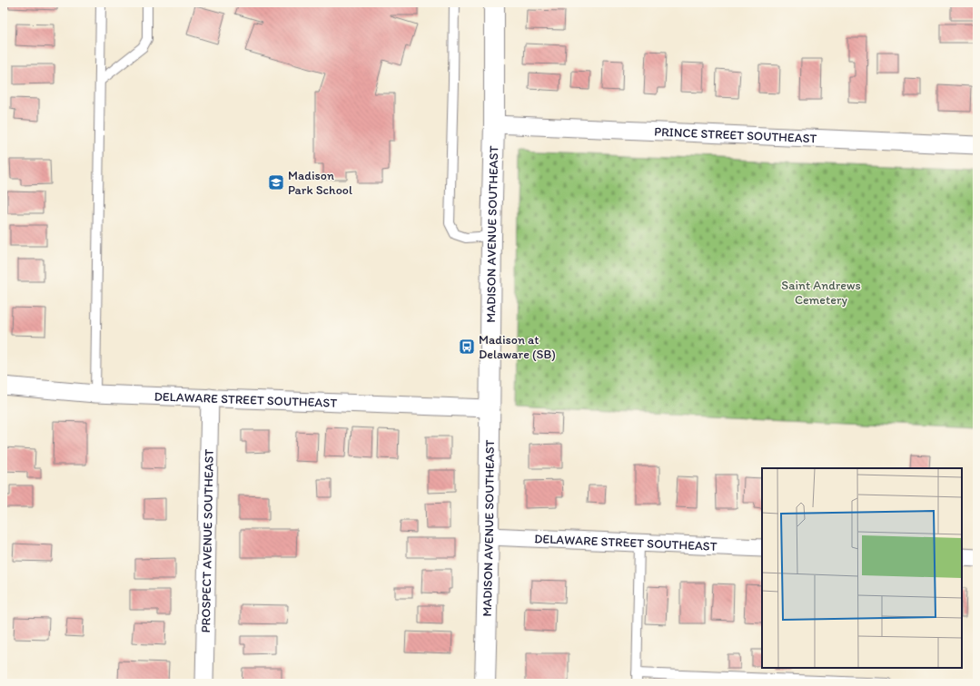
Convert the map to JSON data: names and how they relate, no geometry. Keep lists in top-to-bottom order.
{
  "streets": {
    "street": [
      "PRINCE STREET SOUTHEAST",
      "MADISON AVENUE SOUTHEAST",
      "DELAWARE STREET SOUTHEAST",
      "PROSPECT AVENUE SOUTHEAST"
    ]
  },
  "crossings": [
    ["PRINCE STREET SOUTHEAST", "MADISON AVENUE SOUTHEAST"],
    ["MADISON AVENUE SOUTHEAST", "DELAWARE STREET SOUTHEAST"],
    ["DELAWARE STREET SOUTHEAST", "PROSPECT AVENUE SOUTHEAST"]
  ],
  "parks": ["Saint Andrews Cemetery"],
  "places": {
    "school or university": ["Madison Park School"],
    "bus stop": ["Madison at Delaware (SB)"]
  }
}
